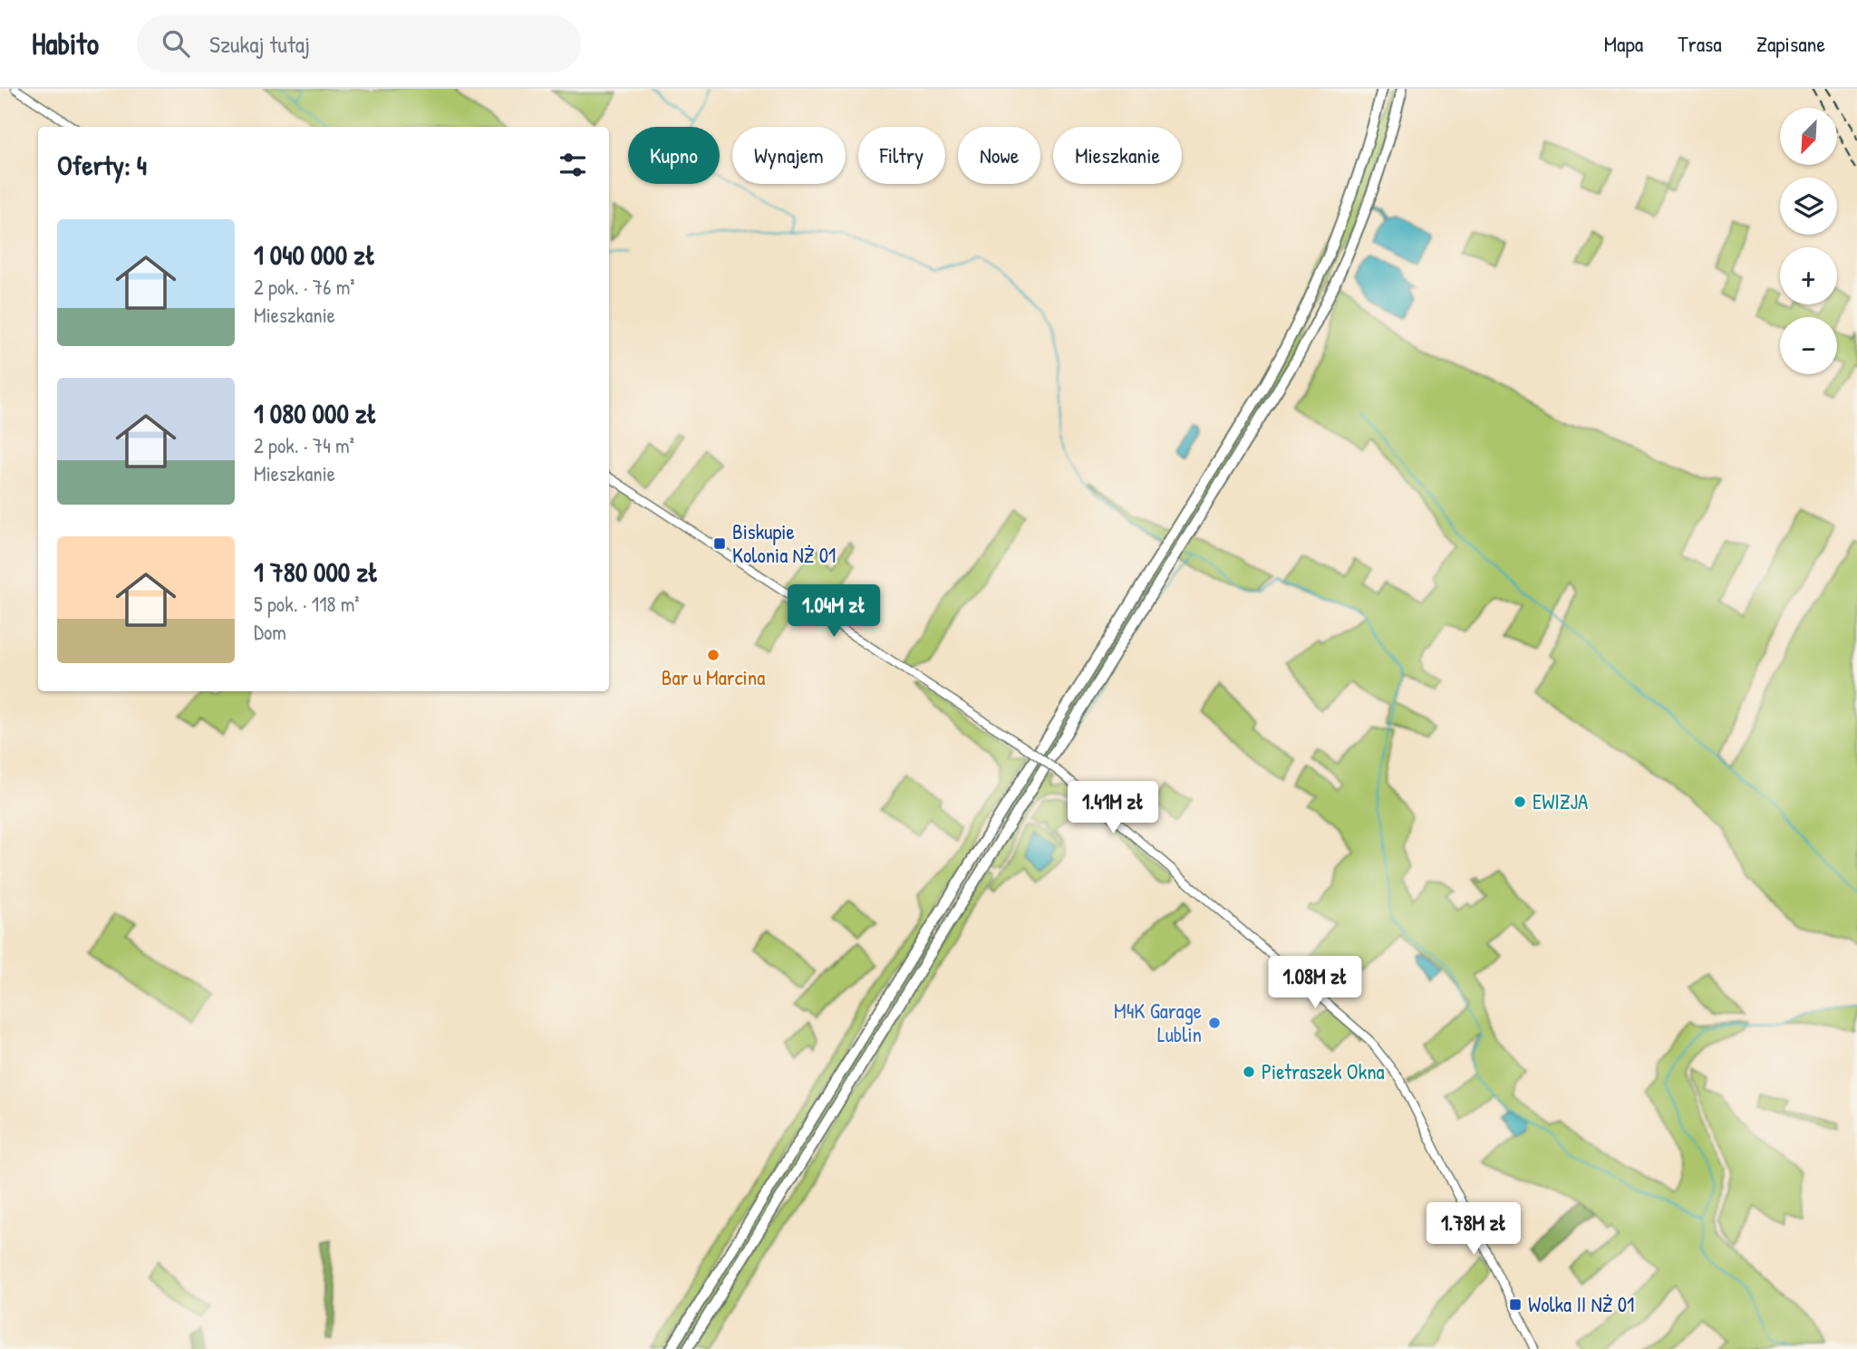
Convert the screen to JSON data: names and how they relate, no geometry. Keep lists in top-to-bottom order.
{
  "places": {
    "transit": ["Biskupie Kolonia NŻ 01", "Wolka II NŻ 01"],
    "other": [
      "Bar u Marcina",
      "EWIZJA",
      "M4K Garage Lublin",
      "Pietraszek Okna"
    ]
  },
  "north": "bottom left",
  "page": {
    "header": "Habito",
    "search": "Szukaj tutaj",
    "nav": ["Mapa", "Trasa", "Zapisane"],
    "map_buttons": ["+", "−"],
    "chip": [
      "Kupno",
      "Wynajem",
      "Filtry",
      "Nowe",
      "Mieszkanie"
    ],
    "heading": "Oferty: 4",
    "list": [
      {
        "name": "1 040 000 zł",
        "note": "2 pok. · 76 m² · Mieszkanie"
      },
      {
        "name": "1 080 000 zł",
        "note": "2 pok. · 74 m² · Mieszkanie"
      },
      {
        "name": "1 780 000 zł",
        "note": "5 pok. · 118 m² · Dom"
      }
    ],
    "price": [
      "1.04M zł",
      "1.41M zł",
      "1.08M zł",
      "1.78M zł"
    ]
  }
}
